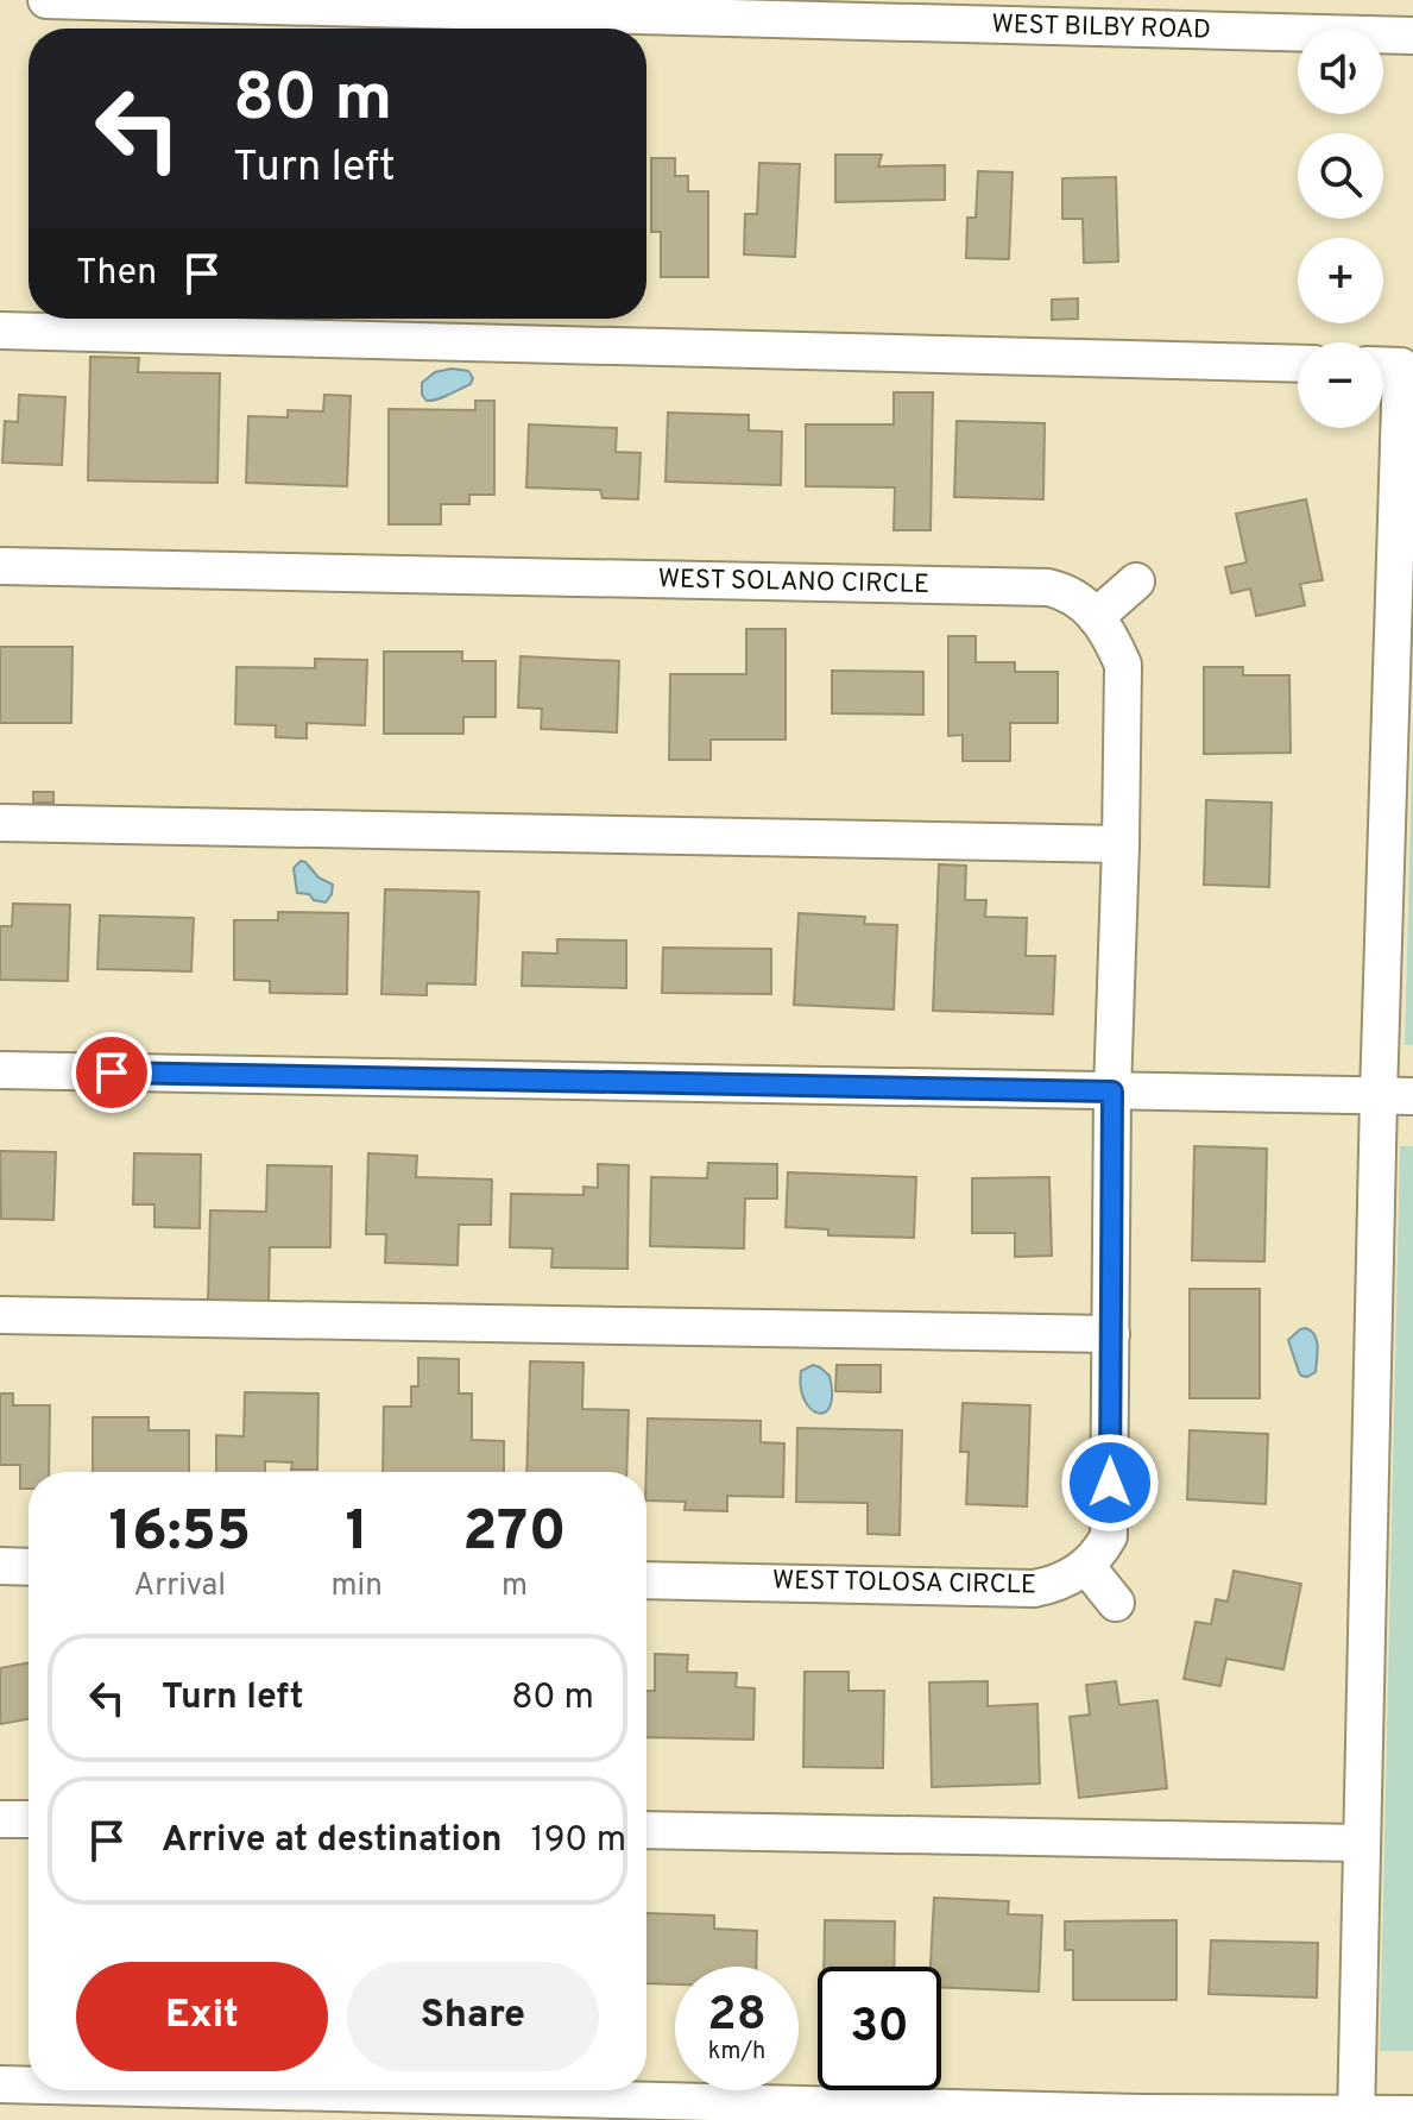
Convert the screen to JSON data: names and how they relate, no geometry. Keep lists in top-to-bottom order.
{
  "streets": {
    "street": ["WEST BILBY ROAD", "WEST SOLANO CIRCLE", "WEST TOLOSA CIRCLE"]
  },
  "page": {
    "map_buttons": ["+", "−"],
    "turn": ["80 m", "Turn left"],
    "then": "Then",
    "eta": [
      "16:55",
      "Arrival",
      "1",
      "min",
      "270",
      "m"
    ],
    "list": [
      {
        "name": "Turn left",
        "value": "80 m"
      },
      {
        "name": "Arrive at destination",
        "value": "190 m"
      }
    ],
    "buttons": ["Exit", "Share"],
    "speed": "28 km/h",
    "limit": "30"
  }
}
